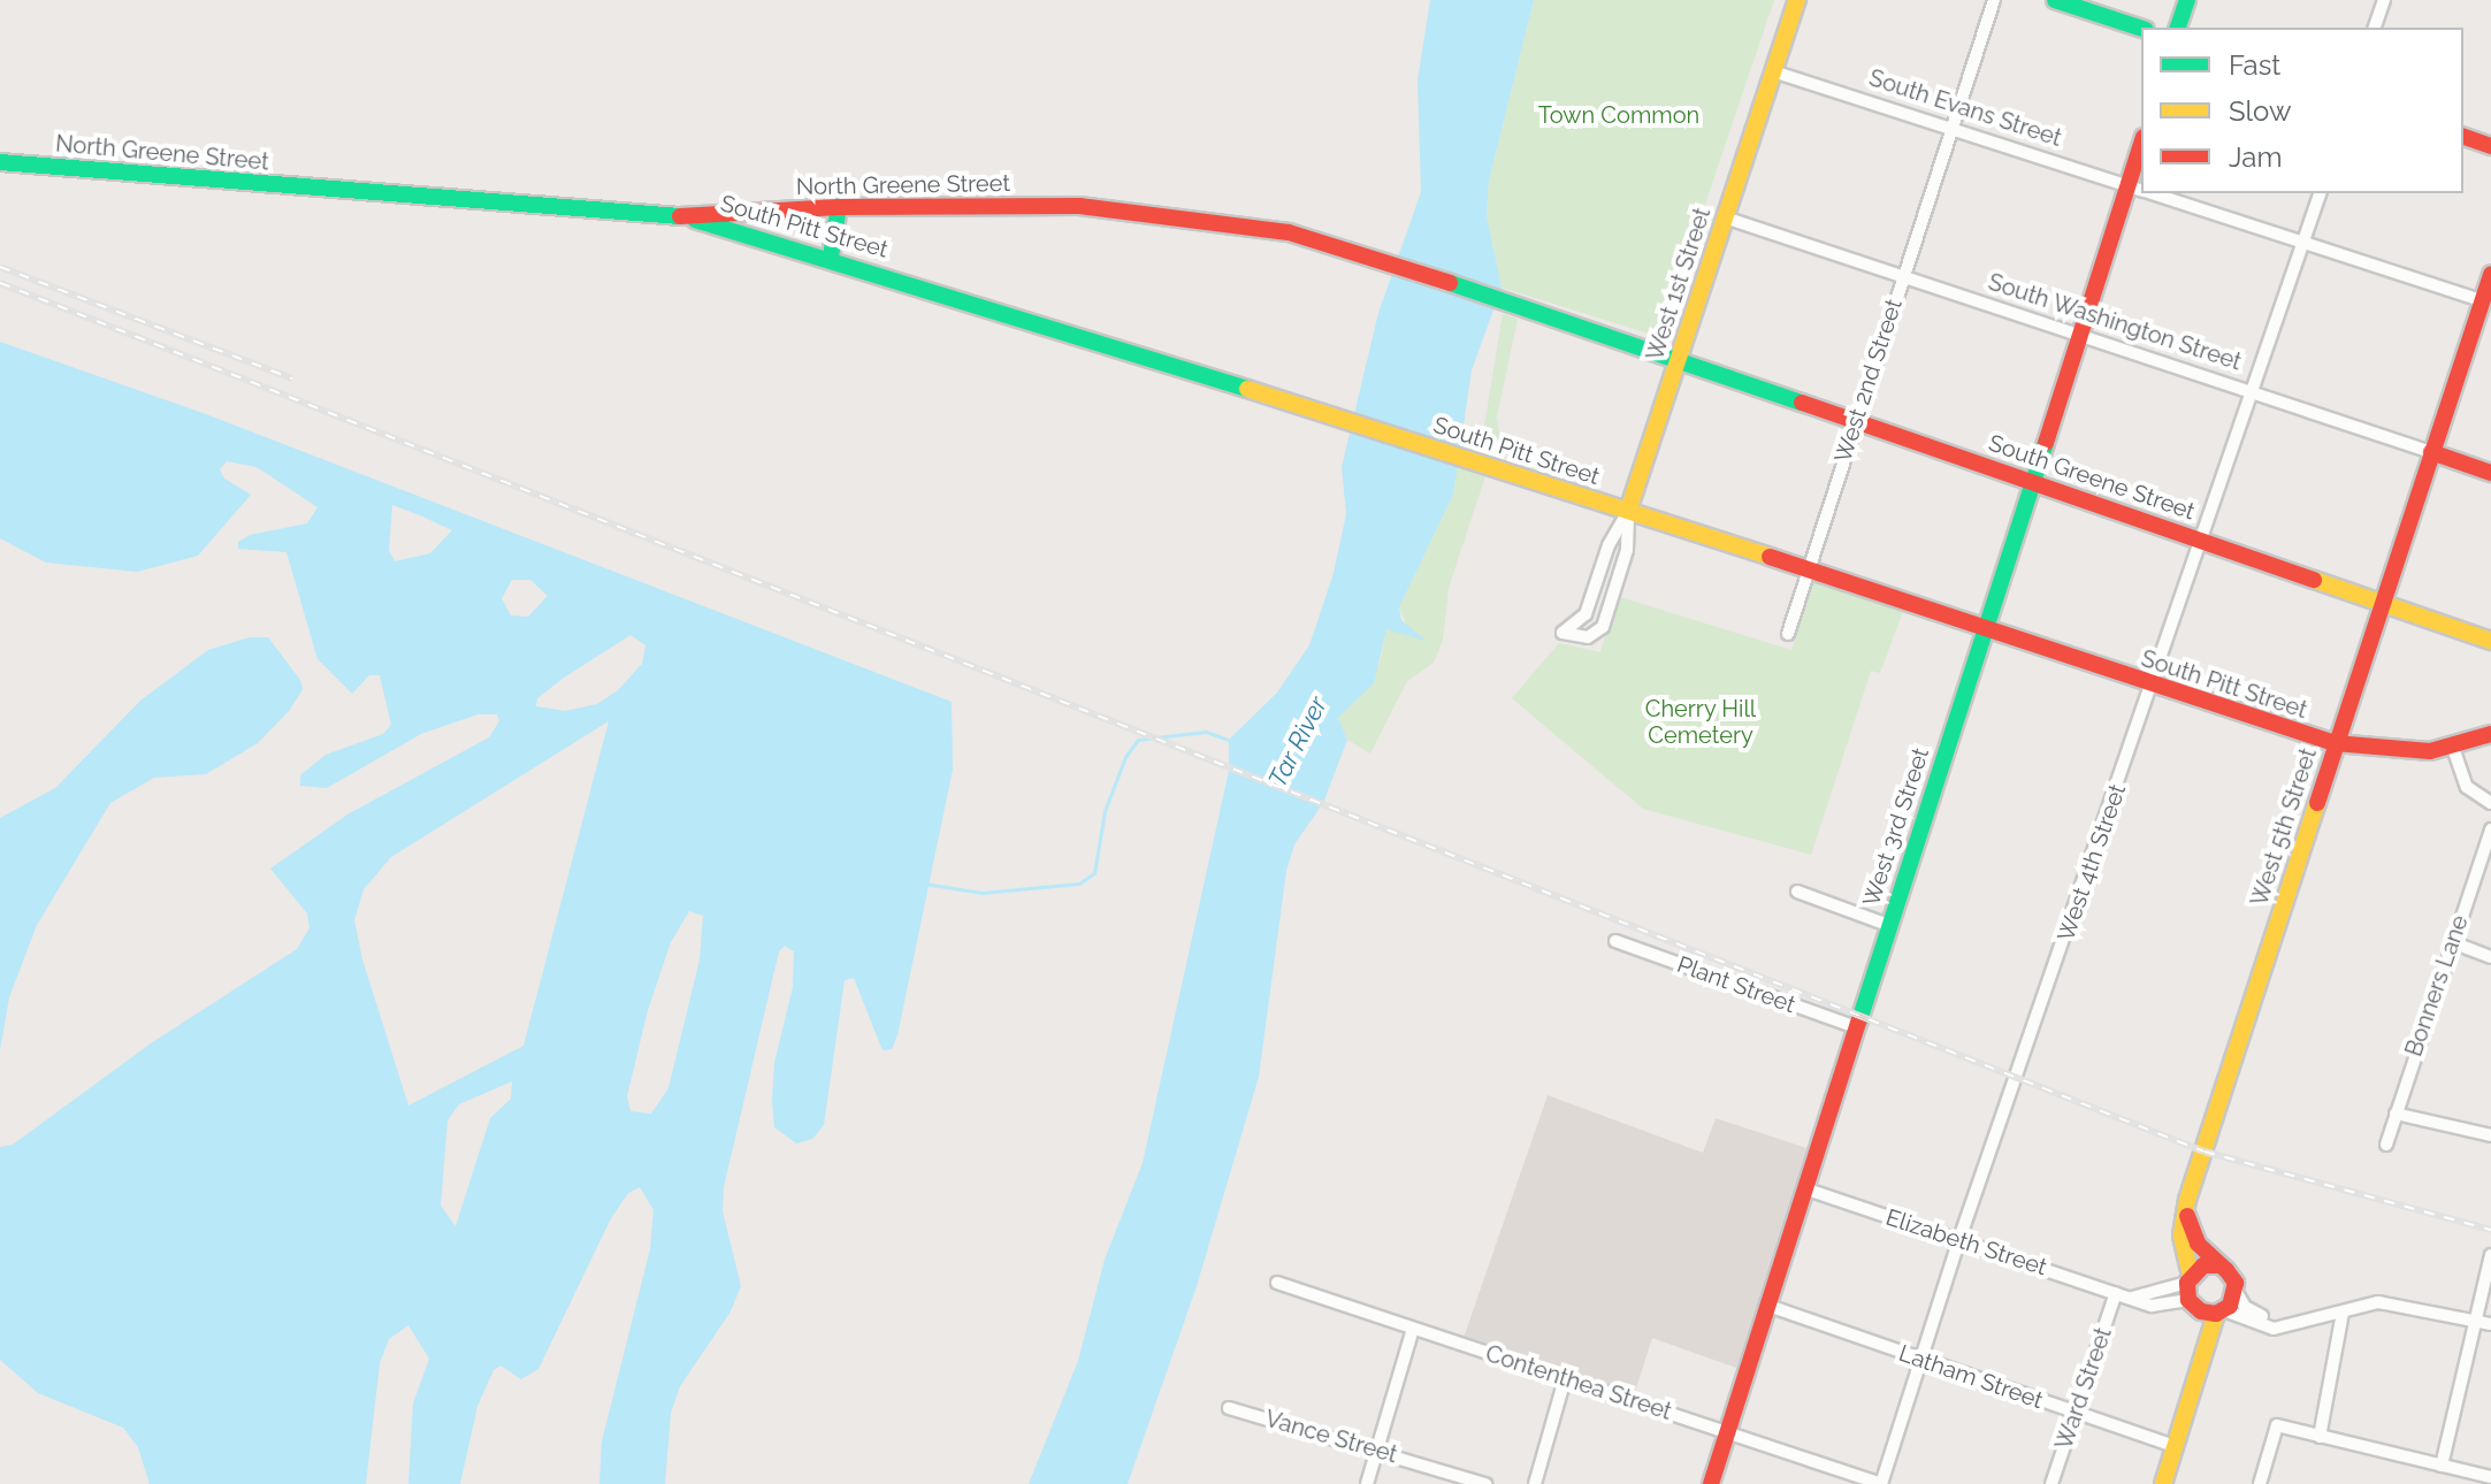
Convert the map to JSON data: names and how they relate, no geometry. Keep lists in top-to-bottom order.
{
  "streets": {
    "main road": [
      "North Greene Street",
      "South Pitt Street",
      "West 1st Street",
      "South Washington Street",
      "South Greene Street",
      "West 3rd Street",
      "West 5th Street"
    ],
    "street": [
      "South Evans Street",
      "West 2nd Street",
      "West 4th Street",
      "Plant Street",
      "Bonners Lane",
      "Elizabeth Street",
      "Latham Street",
      "Contenthea Street",
      "Ward Street",
      "Vance Street"
    ]
  },
  "crossings": [
    ["South Evans Street", "West 1st Street"],
    ["South Evans Street", "West 2nd Street"],
    ["South Evans Street", "West 3rd Street"],
    ["South Evans Street", "West 5th Street"],
    ["South Evans Street", "West 4th Street"],
    ["North Greene Street", "South Pitt Street"],
    ["North Greene Street", "West 1st Street"],
    ["North Greene Street", "South Greene Street"],
    ["South Pitt Street", "West 1st Street"],
    ["South Pitt Street", "West 2nd Street"],
    ["South Pitt Street", "West 3rd Street"],
    ["South Pitt Street", "West 5th Street"],
    ["South Pitt Street", "West 4th Street"],
    ["West 1st Street", "South Washington Street"],
    ["West 1st Street", "South Greene Street"],
    ["South Washington Street", "West 2nd Street"],
    ["South Washington Street", "West 3rd Street"],
    ["South Washington Street", "West 5th Street"],
    ["South Washington Street", "West 4th Street"],
    ["West 2nd Street", "South Greene Street"],
    ["South Greene Street", "West 3rd Street"],
    ["South Greene Street", "West 5th Street"],
    ["South Greene Street", "West 4th Street"],
    ["West 3rd Street", "Plant Street"],
    ["West 3rd Street", "Elizabeth Street"],
    ["West 3rd Street", "Latham Street"],
    ["West 3rd Street", "Contenthea Street"],
    ["West 5th Street", "Elizabeth Street"],
    ["West 4th Street", "Elizabeth Street"],
    ["West 4th Street", "Latham Street"],
    ["West 4th Street", "Contenthea Street"],
    ["Elizabeth Street", "Ward Street"],
    ["Latham Street", "Ward Street"]
  ],
  "water": ["Tar River"],
  "parks": ["Town Common", "Cherry Hill Cemetery"],
  "legend": ["Fast", "Slow", "Jam"]
}
